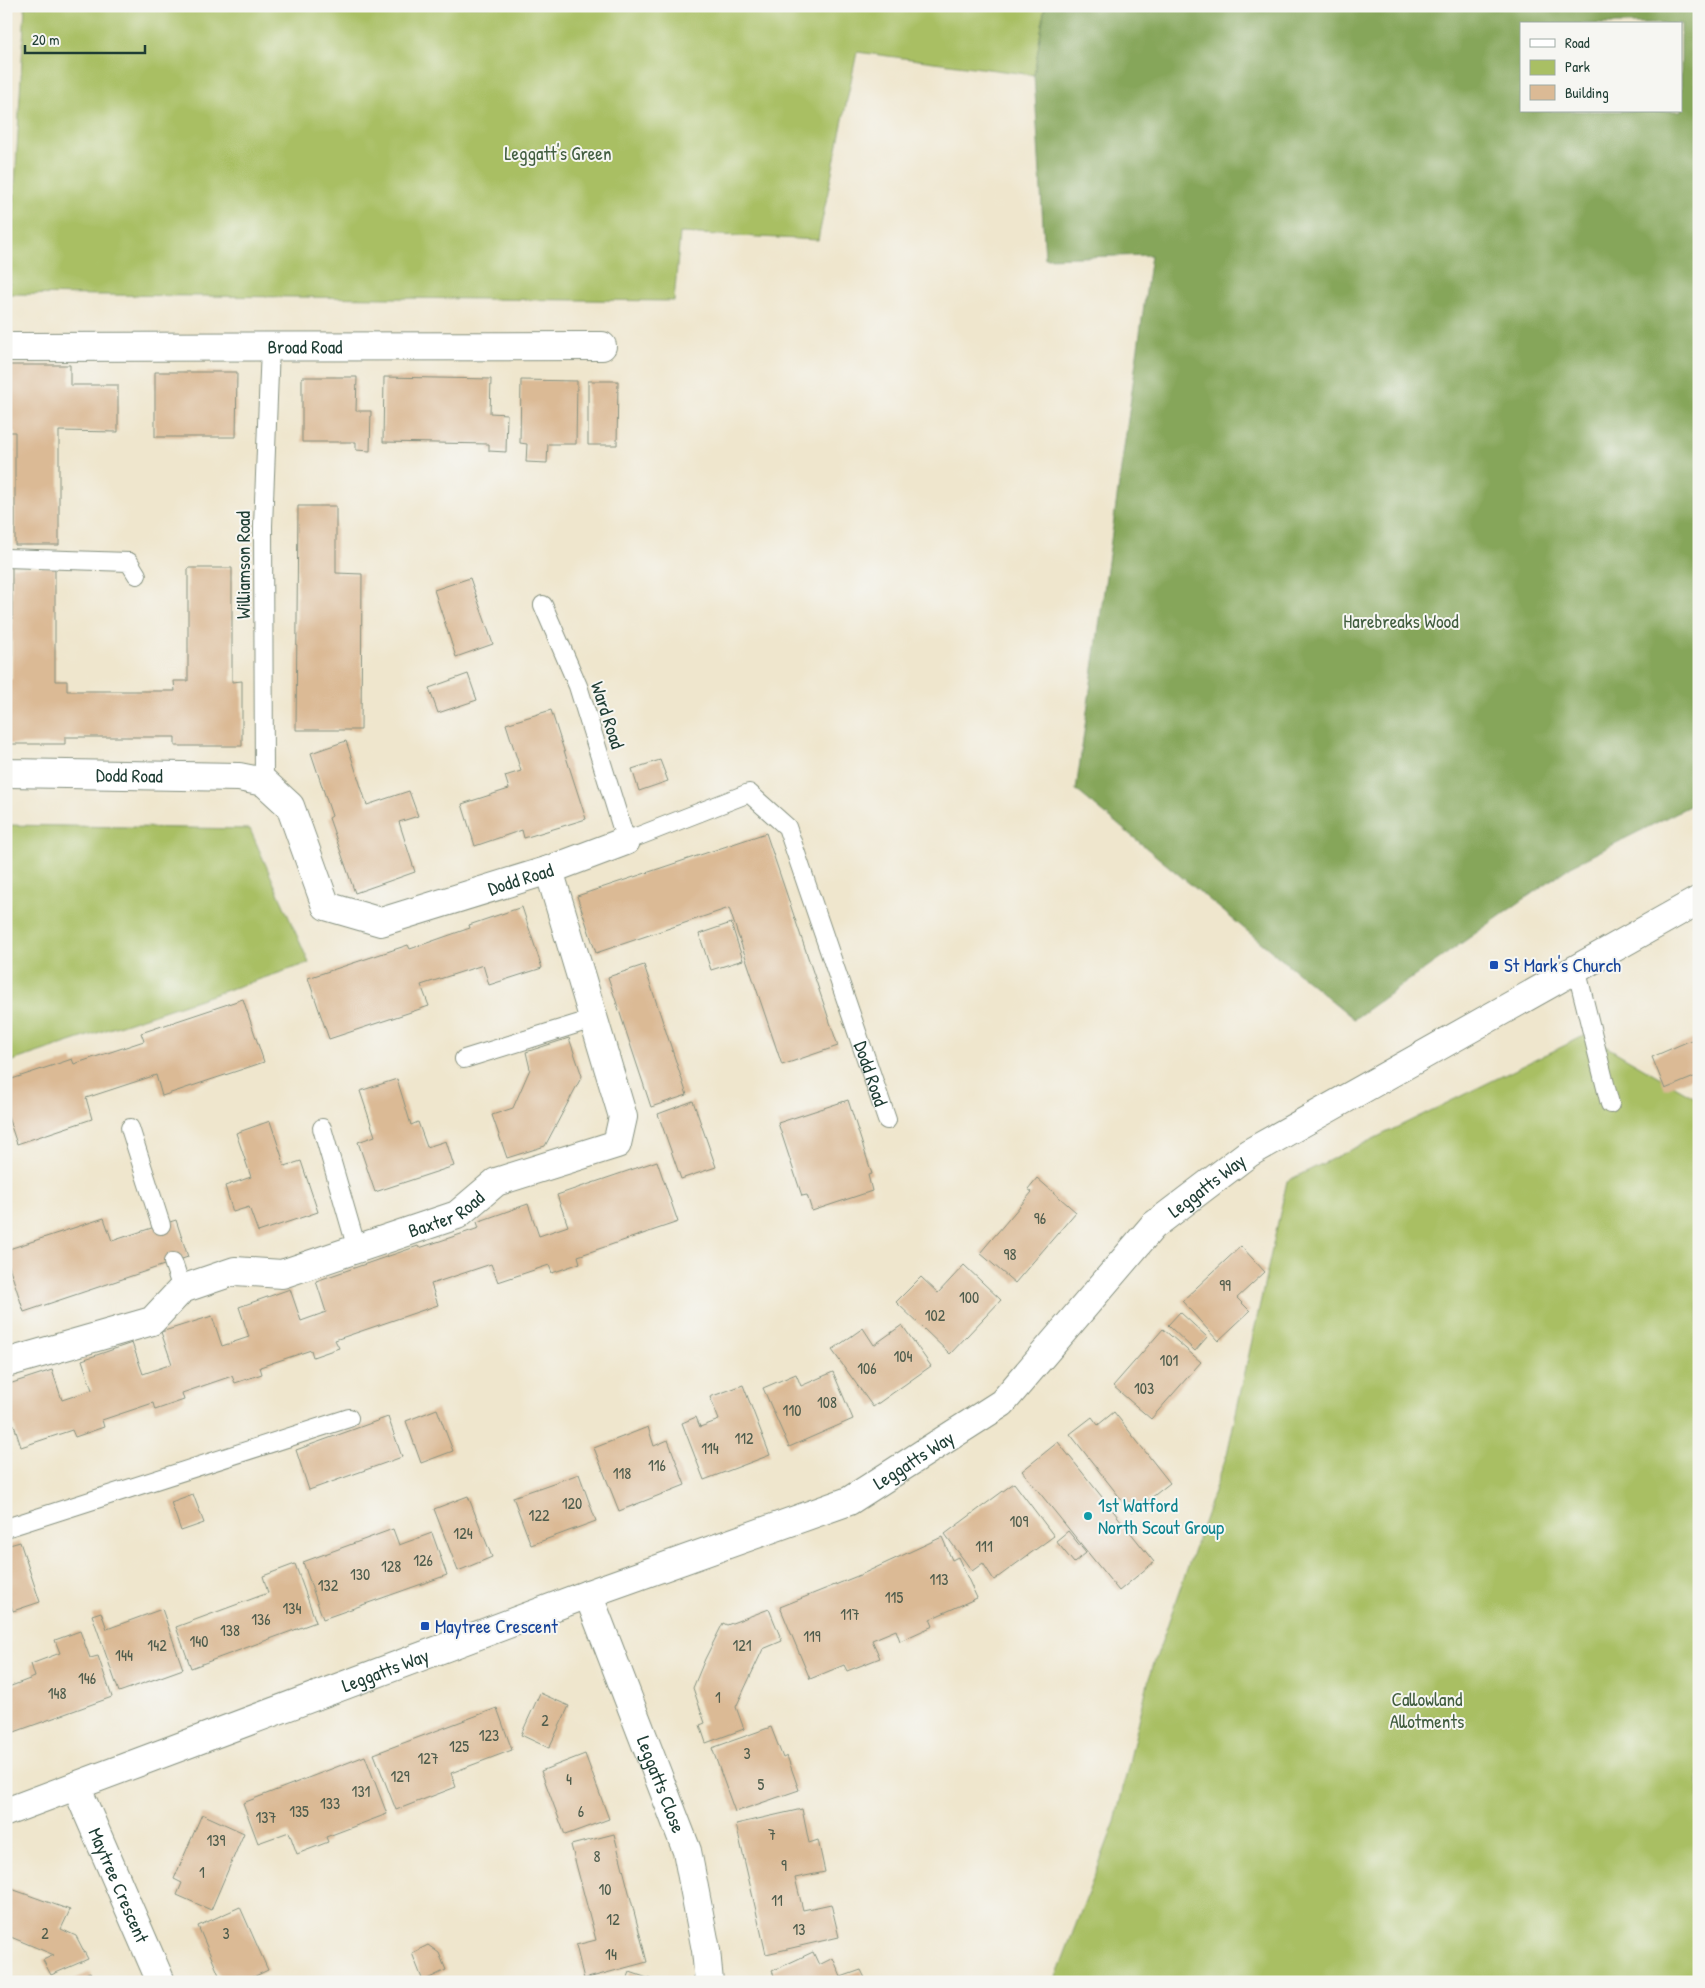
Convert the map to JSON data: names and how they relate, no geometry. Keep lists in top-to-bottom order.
{
  "streets": {
    "street": [
      "Broad Road",
      "Dodd Road",
      "Leggatts Way",
      "Baxter Road",
      "Leggatts Close",
      "Maytree Crescent"
    ],
    "lane": ["Williamson Road", "Ward Road"]
  },
  "crossings": [
    ["Broad Road", "Williamson Road"],
    ["Williamson Road", "Dodd Road"],
    ["Ward Road", "Dodd Road"],
    ["Dodd Road", "Baxter Road"],
    ["Leggatts Way", "Leggatts Close"],
    ["Leggatts Way", "Maytree Crescent"]
  ],
  "parks": ["Leggatt's Green", "Harebreaks Wood", "Callowland Allotments"],
  "places": {
    "transit": ["St Mark's Church", "Maytree Crescent"],
    "other": ["1st Watford North Scout Group"]
  },
  "house_numbers": [
    "96",
    "98",
    "99",
    "100",
    "102",
    "104",
    "101",
    "106",
    "103",
    "108",
    "110",
    "112",
    "114",
    "116",
    "118",
    "120",
    "122",
    "109",
    "124",
    "111",
    "126",
    "128",
    "130",
    "113",
    "132",
    "115",
    "134",
    "117",
    "136",
    "138",
    "119",
    "140",
    "142",
    "121",
    "144",
    "146",
    "148",
    "1",
    "2",
    "123",
    "125",
    "3",
    "127",
    "129",
    "4",
    "5",
    "131",
    "133",
    "135",
    "6",
    "137",
    "7",
    "139",
    "8",
    "9",
    "1",
    "10",
    "11",
    "12",
    "13",
    "2",
    "3",
    "14"
  ],
  "legend": ["Road", "Park", "Building"],
  "scale_bar": "20 m"
}
